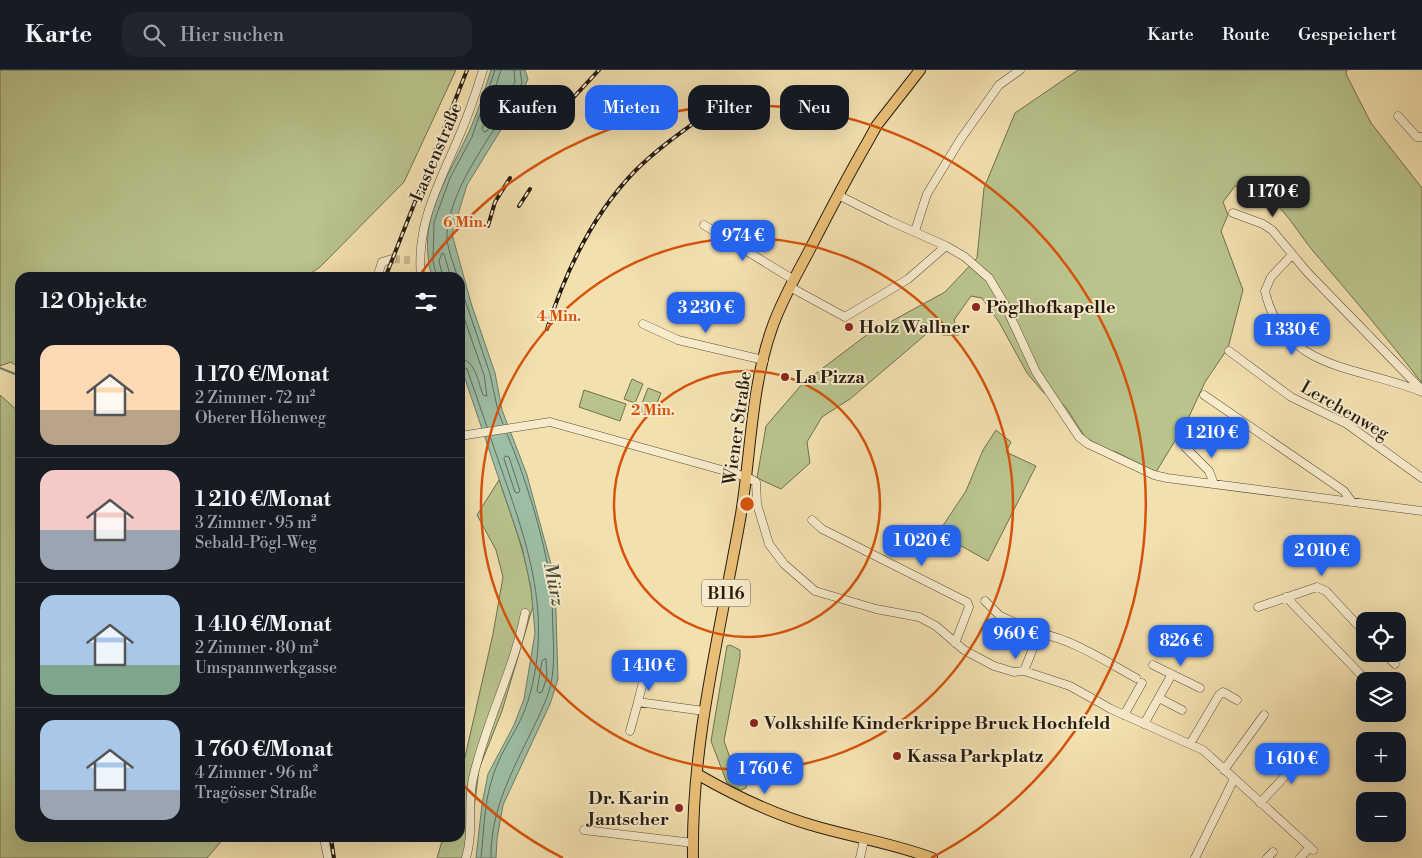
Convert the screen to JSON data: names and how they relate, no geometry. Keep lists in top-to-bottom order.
{
  "streets": {
    "main road": ["Wiener Straße", "B116"],
    "street": ["Lastenstraße", "Lerchenweg"]
  },
  "water": ["Mürz"],
  "places": [
    "Pöglhofkapelle",
    "Holz Wallner",
    "La Pizza",
    "Volkshilfe Kinderkrippe Bruck Hochfeld",
    "Kassa Parkplatz",
    "Dr. Karin Jantscher"
  ],
  "page": {
    "header": "Karte",
    "search": "Hier suchen",
    "nav": ["Karte", "Route", "Gespeichert"],
    "chip": [
      "Kaufen",
      "Mieten",
      "Filter",
      "Neu"
    ],
    "price": [
      "1 170 €",
      "974 €",
      "3 230 €",
      "1 330 €",
      "1 210 €",
      "1 020 €",
      "2 010 €",
      "960 €",
      "826 €",
      "1 410 €",
      "1 610 €",
      "1 760 €"
    ],
    "heading": "12 Objekte",
    "list": [
      {
        "name": "1 170 €/Monat",
        "note": "2 Zimmer · 72 m² · Oberer Höhenweg"
      },
      {
        "name": "1 210 €/Monat",
        "note": "3 Zimmer · 95 m² · Sebald-Pögl-Weg"
      },
      {
        "name": "1 410 €/Monat",
        "note": "2 Zimmer · 80 m² · Umspannwerkgasse"
      },
      {
        "name": "1 760 €/Monat",
        "note": "4 Zimmer · 96 m² · Tragösser Straße"
      }
    ],
    "map_buttons": ["+", "−"]
  },
  "rings": ["6 Min.", "4 Min.", "2 Min."]
}
